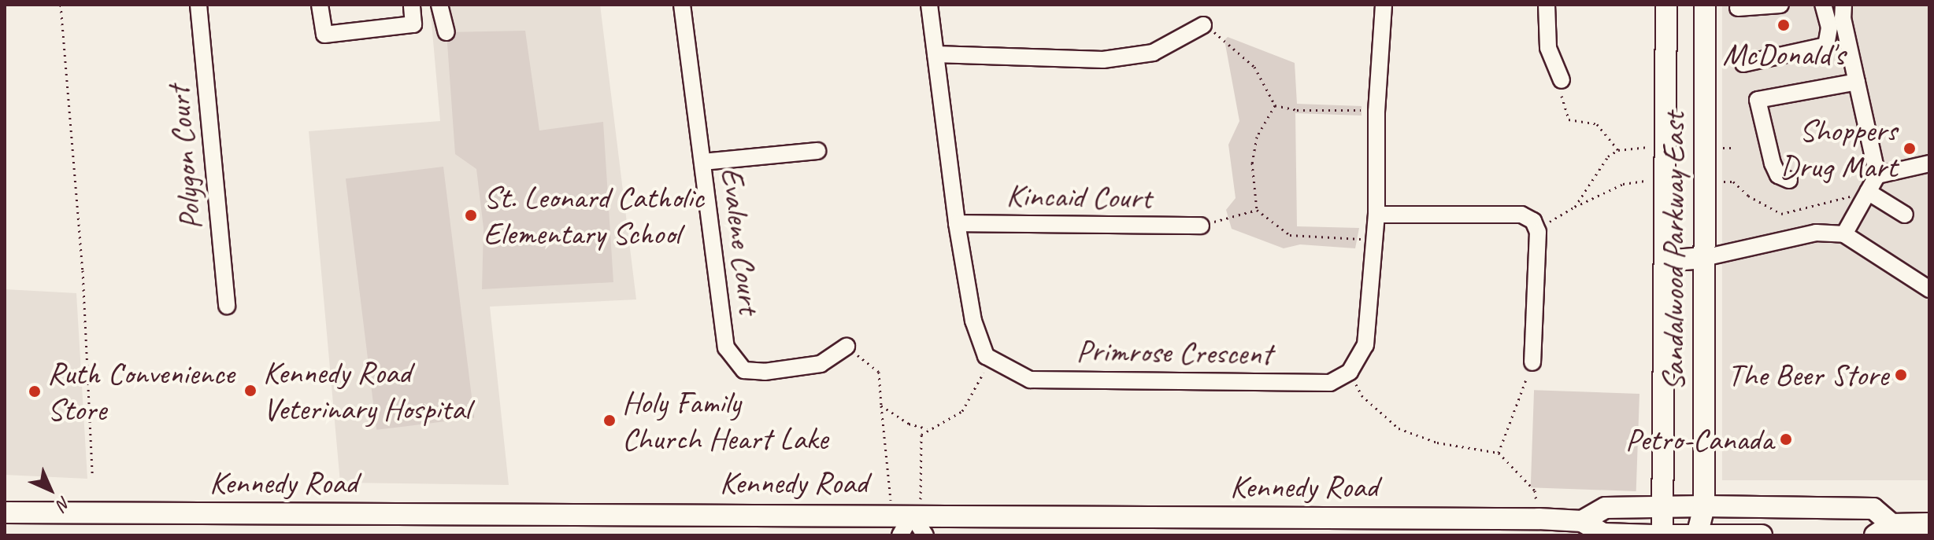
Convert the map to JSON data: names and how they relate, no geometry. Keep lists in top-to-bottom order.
{
  "streets": {
    "main road": ["Sandalwood Parkway East", "Kennedy Road"],
    "street": [
      "Polygon Court",
      "Kincaid Court",
      "Evalene Court",
      "Primrose Crescent"
    ]
  },
  "crossings": [
    ["Kincaid Court", "Primrose Crescent"]
  ],
  "places": [
    "McDonald's",
    "Shoppers Drug Mart",
    "St. Leonard Catholic Elementary School",
    "The Beer Store",
    "Kennedy Road Veterinary Hospital",
    "Ruth Convenience Store",
    "Holy Family Church Heart Lake",
    "Petro-Canada"
  ],
  "north": "bottom right"
}
